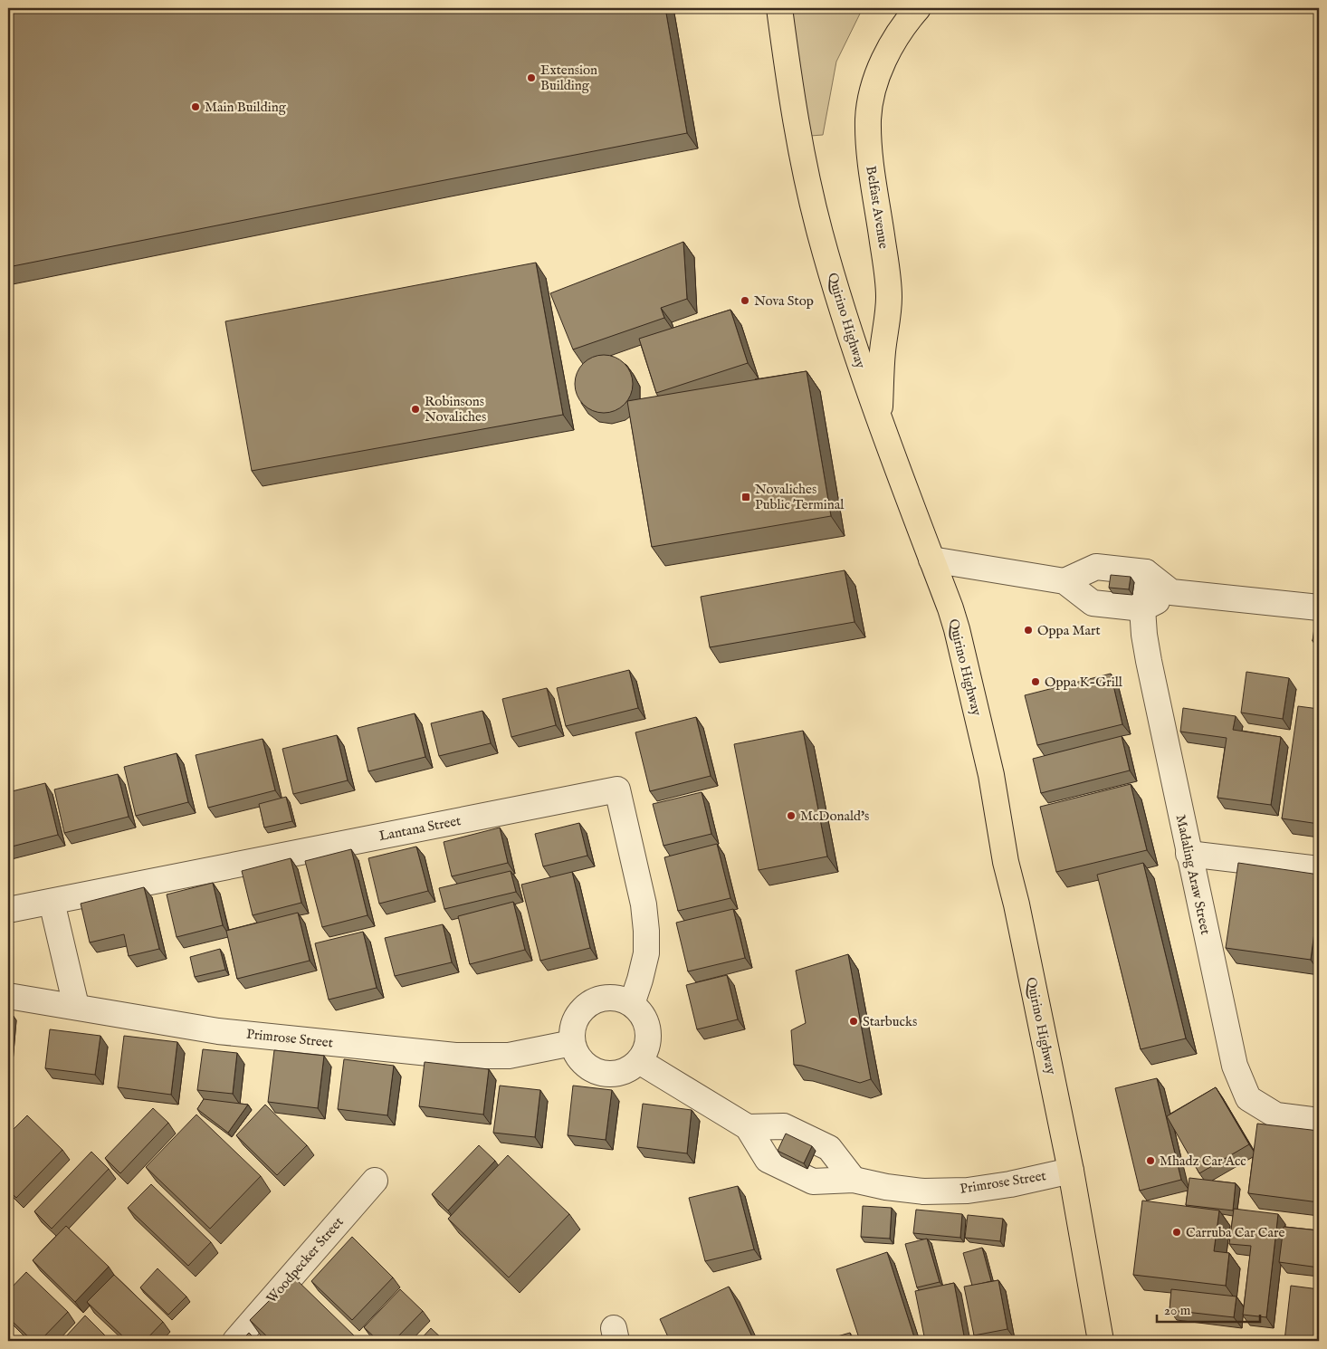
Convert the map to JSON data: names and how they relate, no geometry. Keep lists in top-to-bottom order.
{
  "streets": {
    "main road": ["Belfast Avenue", "Quirino Highway"],
    "street": [
      "Lantana Street",
      "Madaling Araw Street",
      "Primrose Street",
      "Woodpecker Street"
    ]
  },
  "crossings": [
    ["Belfast Avenue", "Quirino Highway"],
    ["Quirino Highway", "Primrose Street"],
    ["Lantana Street", "Primrose Street"]
  ],
  "places": {
    "other": [
      "Extension Building",
      "Main Building",
      "Nova Stop",
      "Robinsons Novaliches",
      "Oppa Mart",
      "Oppa K-Grill",
      "McDonald's",
      "Starbucks",
      "Mhadz Car Acc",
      "Carruba Car Care"
    ],
    "transit": ["Novaliches Public Terminal"]
  },
  "scale_bar": "20 m"
}
